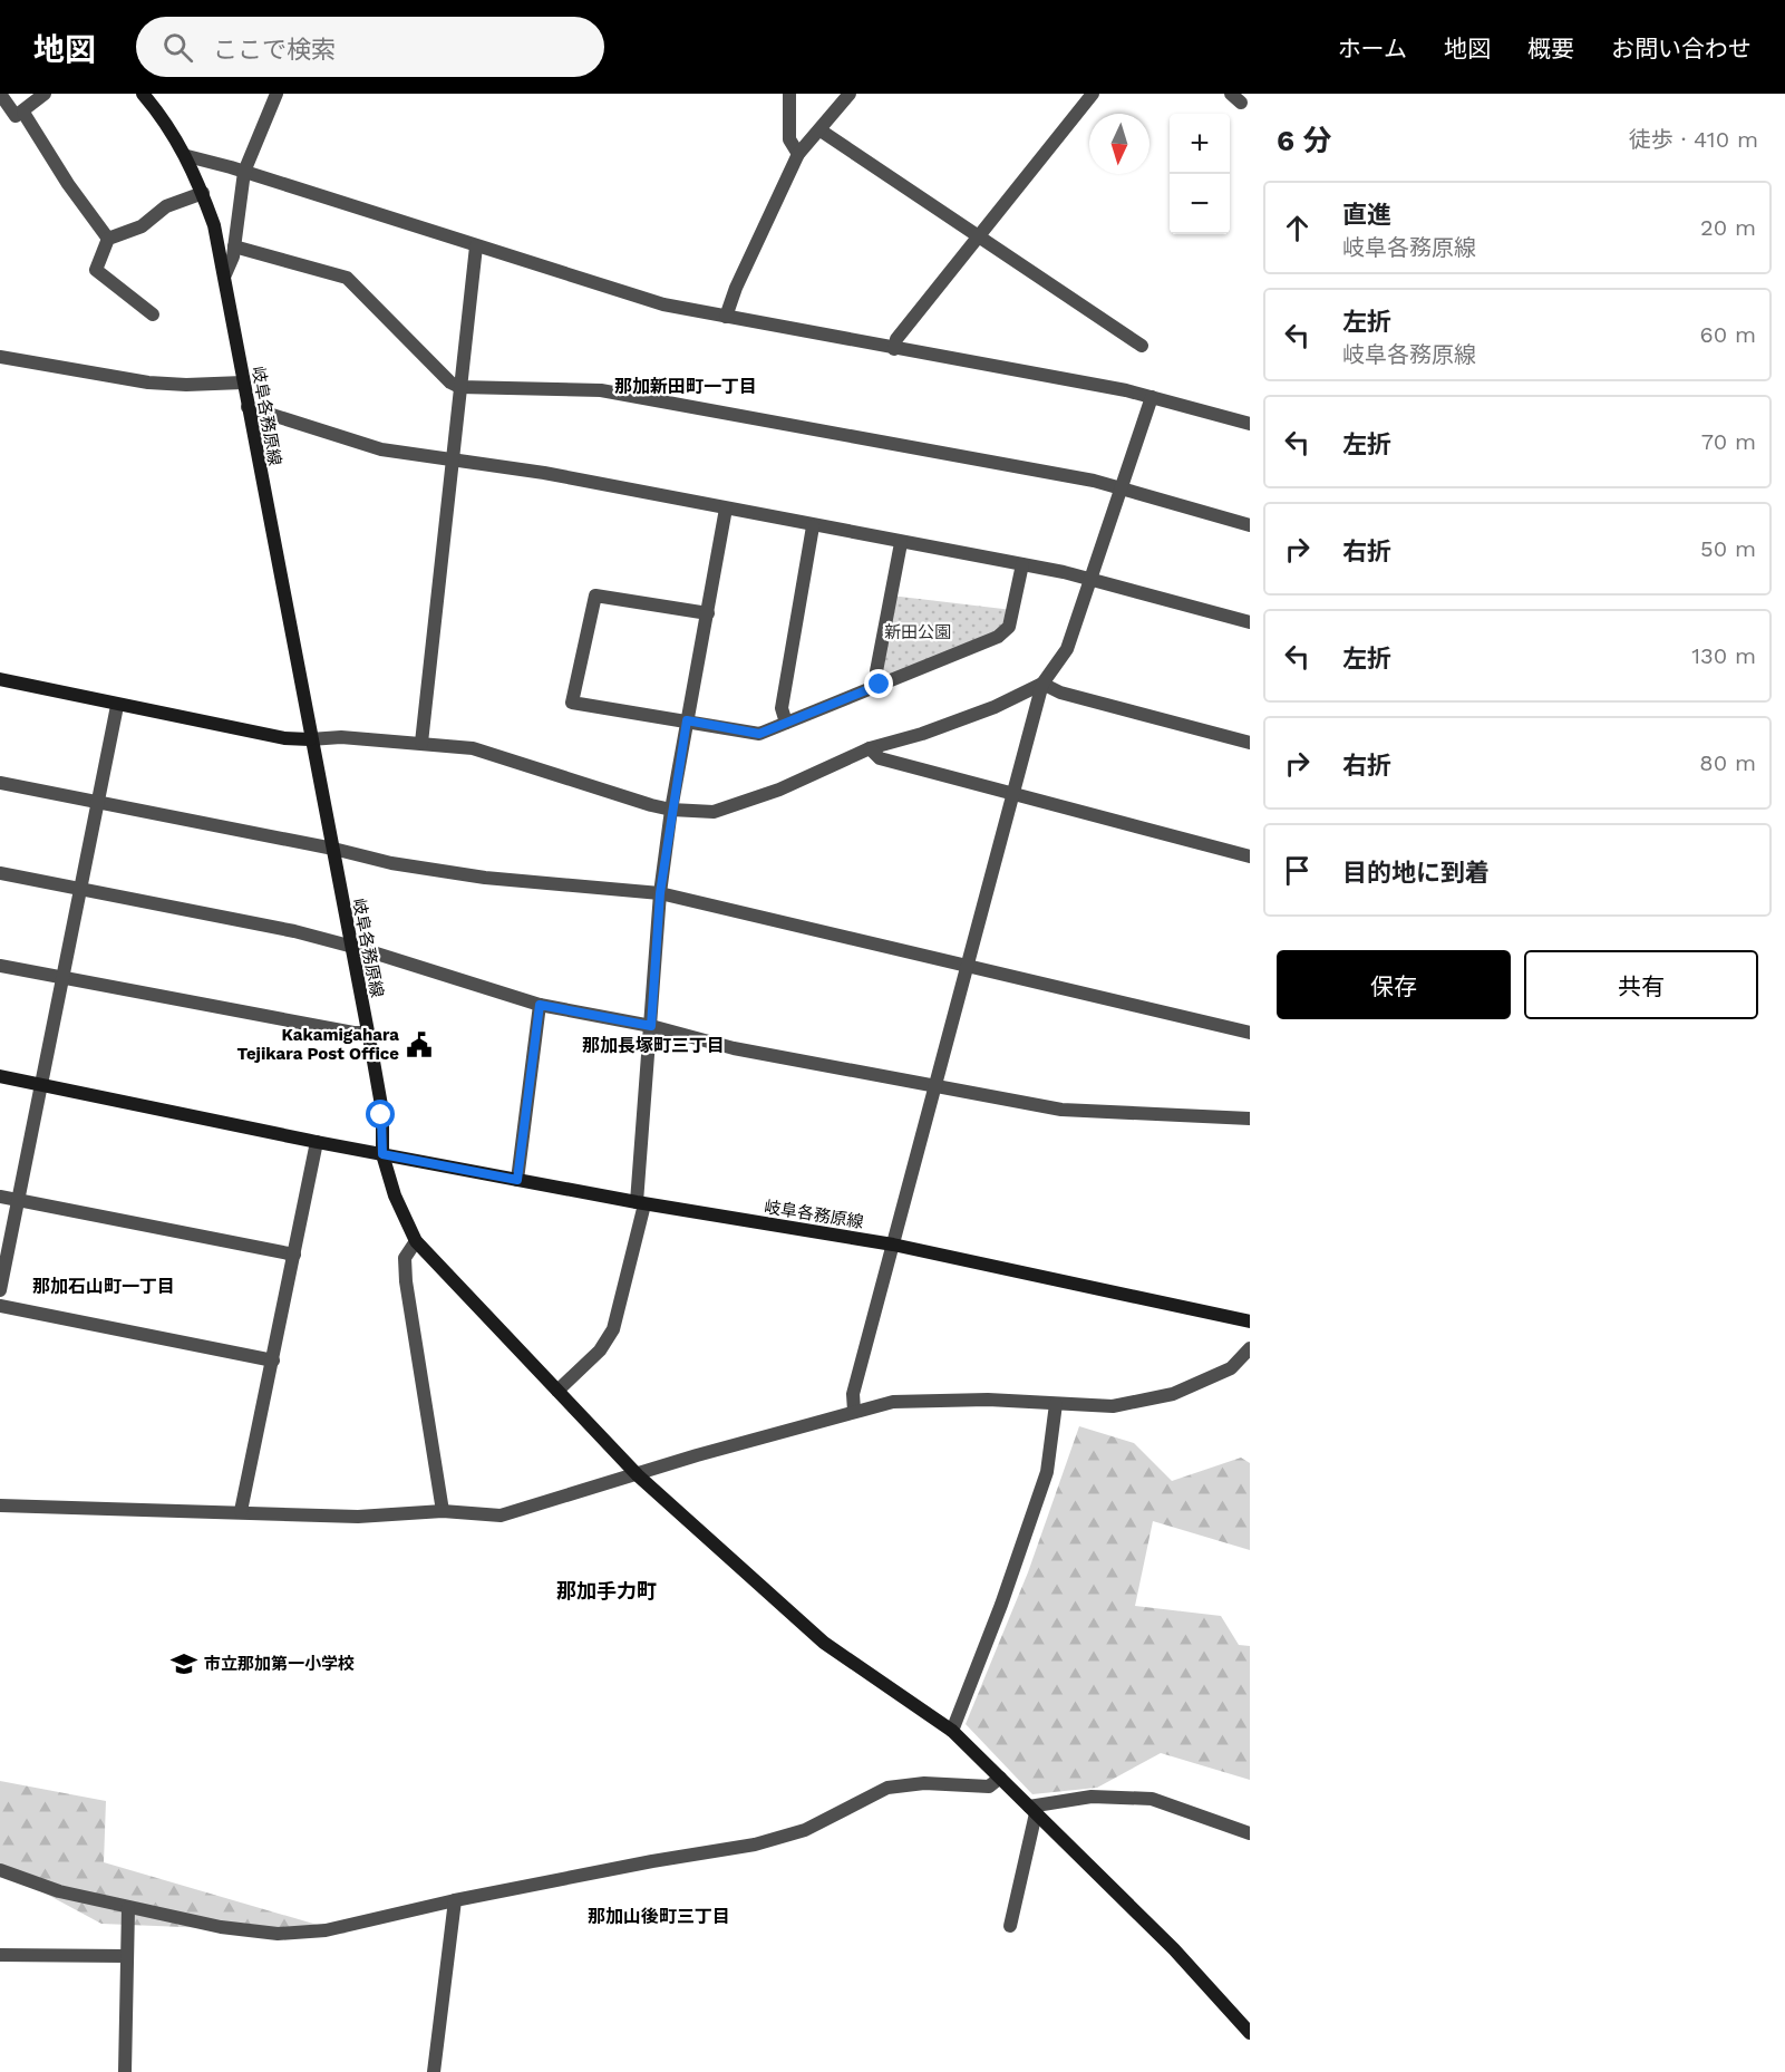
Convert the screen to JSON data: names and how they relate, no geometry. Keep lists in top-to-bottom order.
{
  "streets": {
    "main road": ["岐阜各務原線"]
  },
  "districts": [
    "那加新田町一丁目",
    "那加長塚町三丁目",
    "那加石山町一丁目",
    "那加手力町",
    "那加山後町三丁目"
  ],
  "parks": ["新田公園"],
  "places": {
    "public building": ["Kakamigahara Tejikara Post Office"],
    "school or university": ["市立那加第一小学校"]
  },
  "north": "bottom",
  "page": {
    "header": "地図",
    "search": "ここで検索",
    "nav": [
      "ホーム",
      "地図",
      "概要",
      "お問い合わせ"
    ],
    "heading": ["6 分", "徒歩 · 410 m"],
    "map_buttons": ["+", "−"],
    "list": [
      ["直進", "岐阜各務原線", "20 m"],
      ["左折", "岐阜各務原線", "60 m"],
      ["左折", "70 m"],
      ["右折", "50 m"],
      ["左折", "130 m"],
      ["右折", "80 m"],
      "目的地に到着"
    ],
    "buttons": ["保存", "共有"]
  }
}
